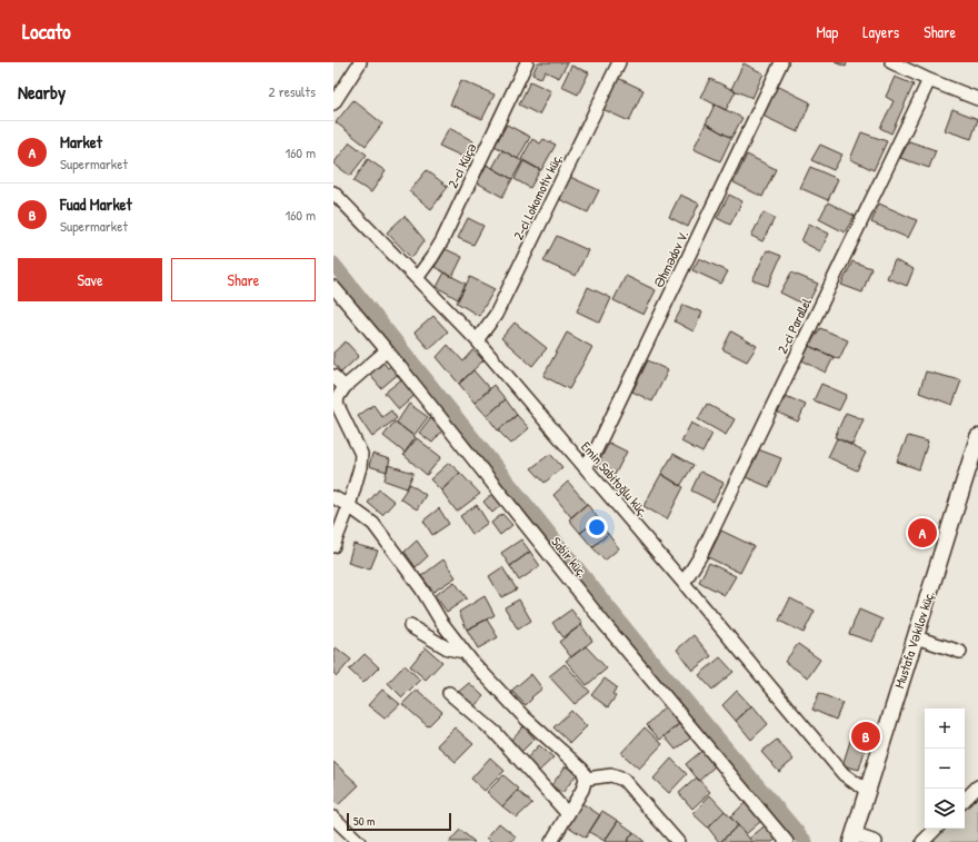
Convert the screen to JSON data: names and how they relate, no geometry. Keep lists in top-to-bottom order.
{
  "streets": {
    "street": [
      "2-ci Küçə",
      "2-ci Lokomotiv küç.",
      "Əhmədov V.",
      "2-ci Parallel",
      "Emin Sabitoğlu küç.",
      "Sabir küç.",
      "Mustafa Vəkilov küç."
    ]
  },
  "crossings": [
    ["2-ci Küçə", "Emin Sabitoğlu küç."],
    ["2-ci Lokomotiv küç.", "Emin Sabitoğlu küç."],
    ["Əhmədov V.", "Emin Sabitoğlu küç."],
    ["2-ci Parallel", "Emin Sabitoğlu küç."],
    ["Emin Sabitoğlu küç.", "Mustafa Vəkilov küç."]
  ],
  "scale_bar": "50 m",
  "page": {
    "header": "Locato",
    "nav": ["Map", "Layers", "Share"],
    "heading": ["Nearby", "2 results"],
    "list": [
      {
        "mark": "A",
        "name": "Market",
        "note": "Supermarket",
        "value": "160 m"
      },
      {
        "mark": "B",
        "name": "Fuad Market",
        "note": "Supermarket",
        "value": "160 m"
      }
    ],
    "buttons": ["Save", "Share"],
    "pins": ["A", "B"],
    "map_buttons": ["+", "−"],
    "scale": "50 m"
  }
}
